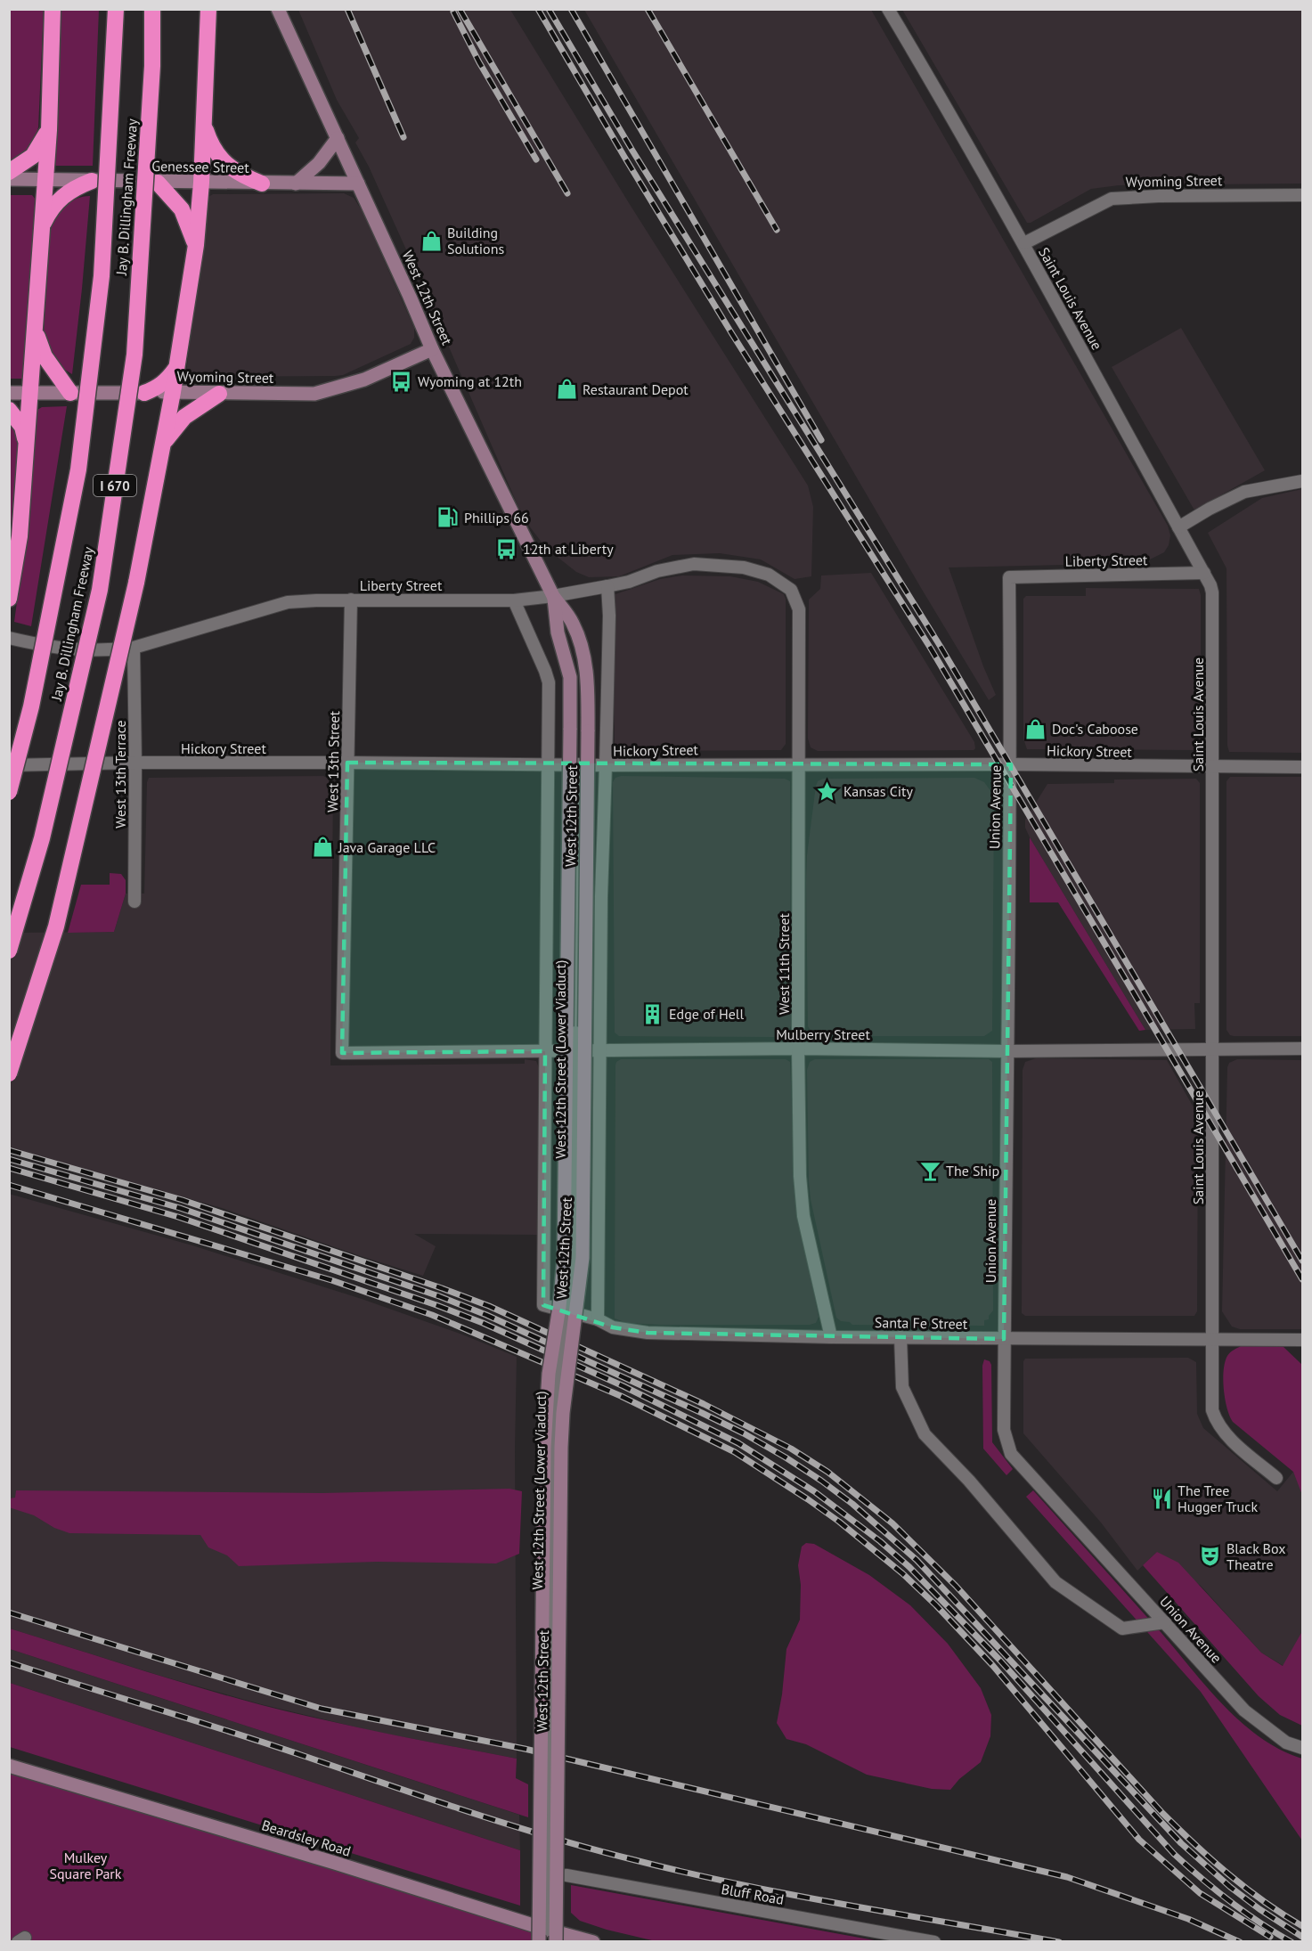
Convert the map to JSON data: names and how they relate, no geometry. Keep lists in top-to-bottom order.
{
  "streets": {
    "highway": ["Jay B. Dillingham Freeway", "I 670"],
    "main road": [
      "Genessee Street",
      "Wyoming Street",
      "West 12th Street",
      "Beardsley Road"
    ],
    "street": [
      "Saint Louis Avenue",
      "Liberty Street",
      "Hickory Street",
      "West 13th Street",
      "West 13th Terrace",
      "Union Avenue",
      "West 11th Street",
      "Mulberry Street",
      "West 12th Street (Lower Viaduct)",
      "Santa Fe Street",
      "Bluff Road"
    ]
  },
  "crossings": [
    ["Genessee Street", "West 12th Street"],
    ["Wyoming Street", "West 12th Street"],
    ["Wyoming Street", "Saint Louis Avenue"],
    ["West 12th Street", "Liberty Street"],
    ["West 12th Street", "Hickory Street"],
    ["West 12th Street", "Mulberry Street"],
    ["West 12th Street", "West 12th Street (Lower Viaduct)"],
    ["West 12th Street", "Santa Fe Street"],
    ["West 12th Street", "Beardsley Road"],
    ["Saint Louis Avenue", "Liberty Street"],
    ["Saint Louis Avenue", "Hickory Street"],
    ["Saint Louis Avenue", "Mulberry Street"],
    ["Saint Louis Avenue", "Santa Fe Street"],
    ["Liberty Street", "West 13th Street"],
    ["Liberty Street", "West 13th Terrace"],
    ["Liberty Street", "Union Avenue"],
    ["Liberty Street", "West 11th Street"],
    ["Hickory Street", "West 13th Street"],
    ["Hickory Street", "West 13th Terrace"],
    ["Hickory Street", "Union Avenue"],
    ["Hickory Street", "West 11th Street"],
    ["Hickory Street", "West 12th Street (Lower Viaduct)"],
    ["West 13th Street", "Mulberry Street"],
    ["Union Avenue", "Mulberry Street"],
    ["Union Avenue", "Santa Fe Street"],
    ["West 11th Street", "Mulberry Street"],
    ["West 11th Street", "Santa Fe Street"],
    ["West 12th Street (Lower Viaduct)", "Beardsley Road"]
  ],
  "parks": ["Mulkey Square Park"],
  "places": {
    "shop": [
      "Building Solutions",
      "Restaurant Depot",
      "Doc's Caboose",
      "Java Garage LLC"
    ],
    "bus stop": ["Wyoming at 12th", "12th at Liberty"],
    "fuel station": ["Phillips 66"],
    "place": ["Kansas City"],
    "building": ["Edge of Hell"],
    "bar": ["The Ship"],
    "restaurant": ["The Tree Hugger Truck"],
    "theatre": ["Black Box Theatre"]
  }
}
